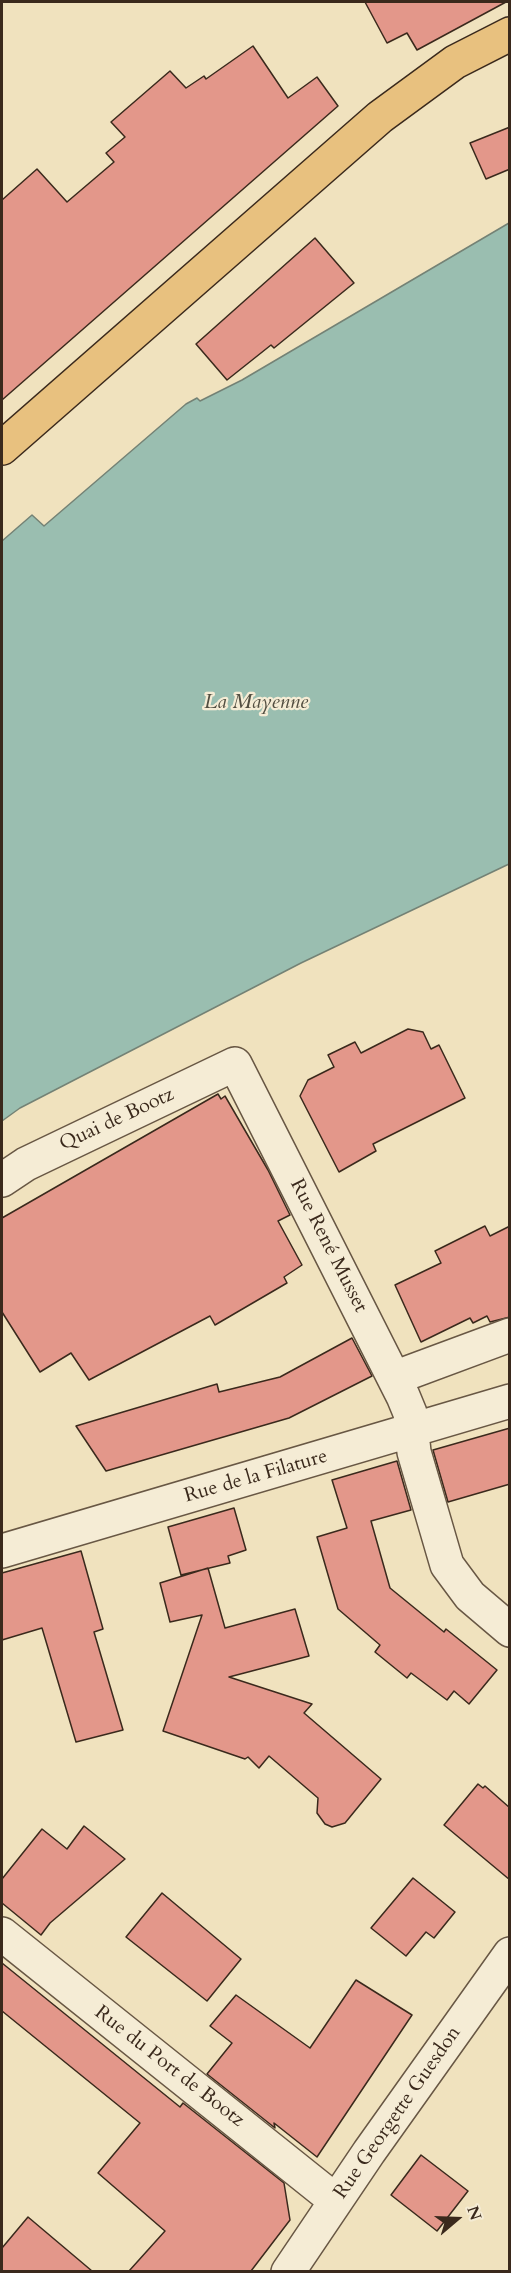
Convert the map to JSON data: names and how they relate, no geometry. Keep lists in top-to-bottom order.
{
  "streets": {
    "street": [
      "Quai de Bootz",
      "Rue René Musset",
      "Rue de la Filature",
      "Rue du Port de Bootz",
      "Rue Georgette Guesdon"
    ]
  },
  "crossings": [
    ["Quai de Bootz", "Rue René Musset"],
    ["Rue René Musset", "Rue de la Filature"],
    ["Rue du Port de Bootz", "Rue Georgette Guesdon"]
  ],
  "water": ["La Mayenne"],
  "north": "right"
}
